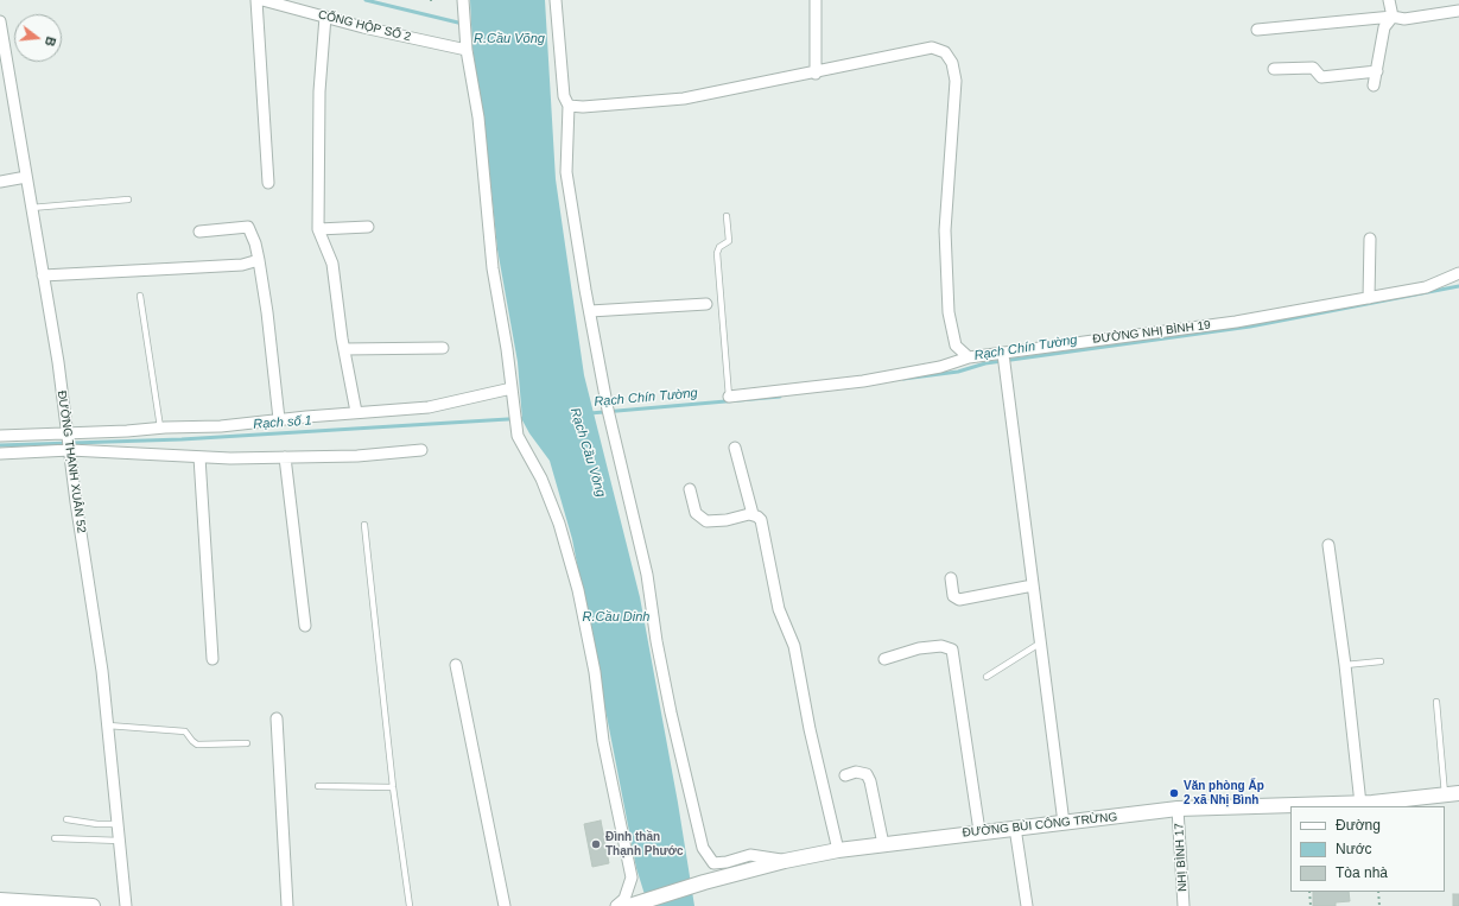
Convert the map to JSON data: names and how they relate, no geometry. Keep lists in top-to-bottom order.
{
  "streets": {
    "street": [
      "CỐNG HỘP SỐ 2",
      "ĐƯỜNG NHỊ BÌNH 19",
      "ĐƯỜNG THẠNH XUÂN 52",
      "ĐƯỜNG BÙI CÔNG TRỪNG",
      "NHỊ BÌNH 17"
    ]
  },
  "crossings": [
    ["ĐƯỜNG BÙI CÔNG TRỪNG", "NHỊ BÌNH 17"]
  ],
  "water": [
    "R.Cầu Võng",
    "Rạch Chín Tường",
    "Rạch số 1",
    "Rạch Cầu Võng",
    "R.Cầu Dinh"
  ],
  "places": ["Văn phòng Ấp 2 xã Nhị Bình", "Đình thần Thạnh Phước"],
  "legend": ["Đường", "Nước", "Tòa nhà"],
  "north": "right"
}
